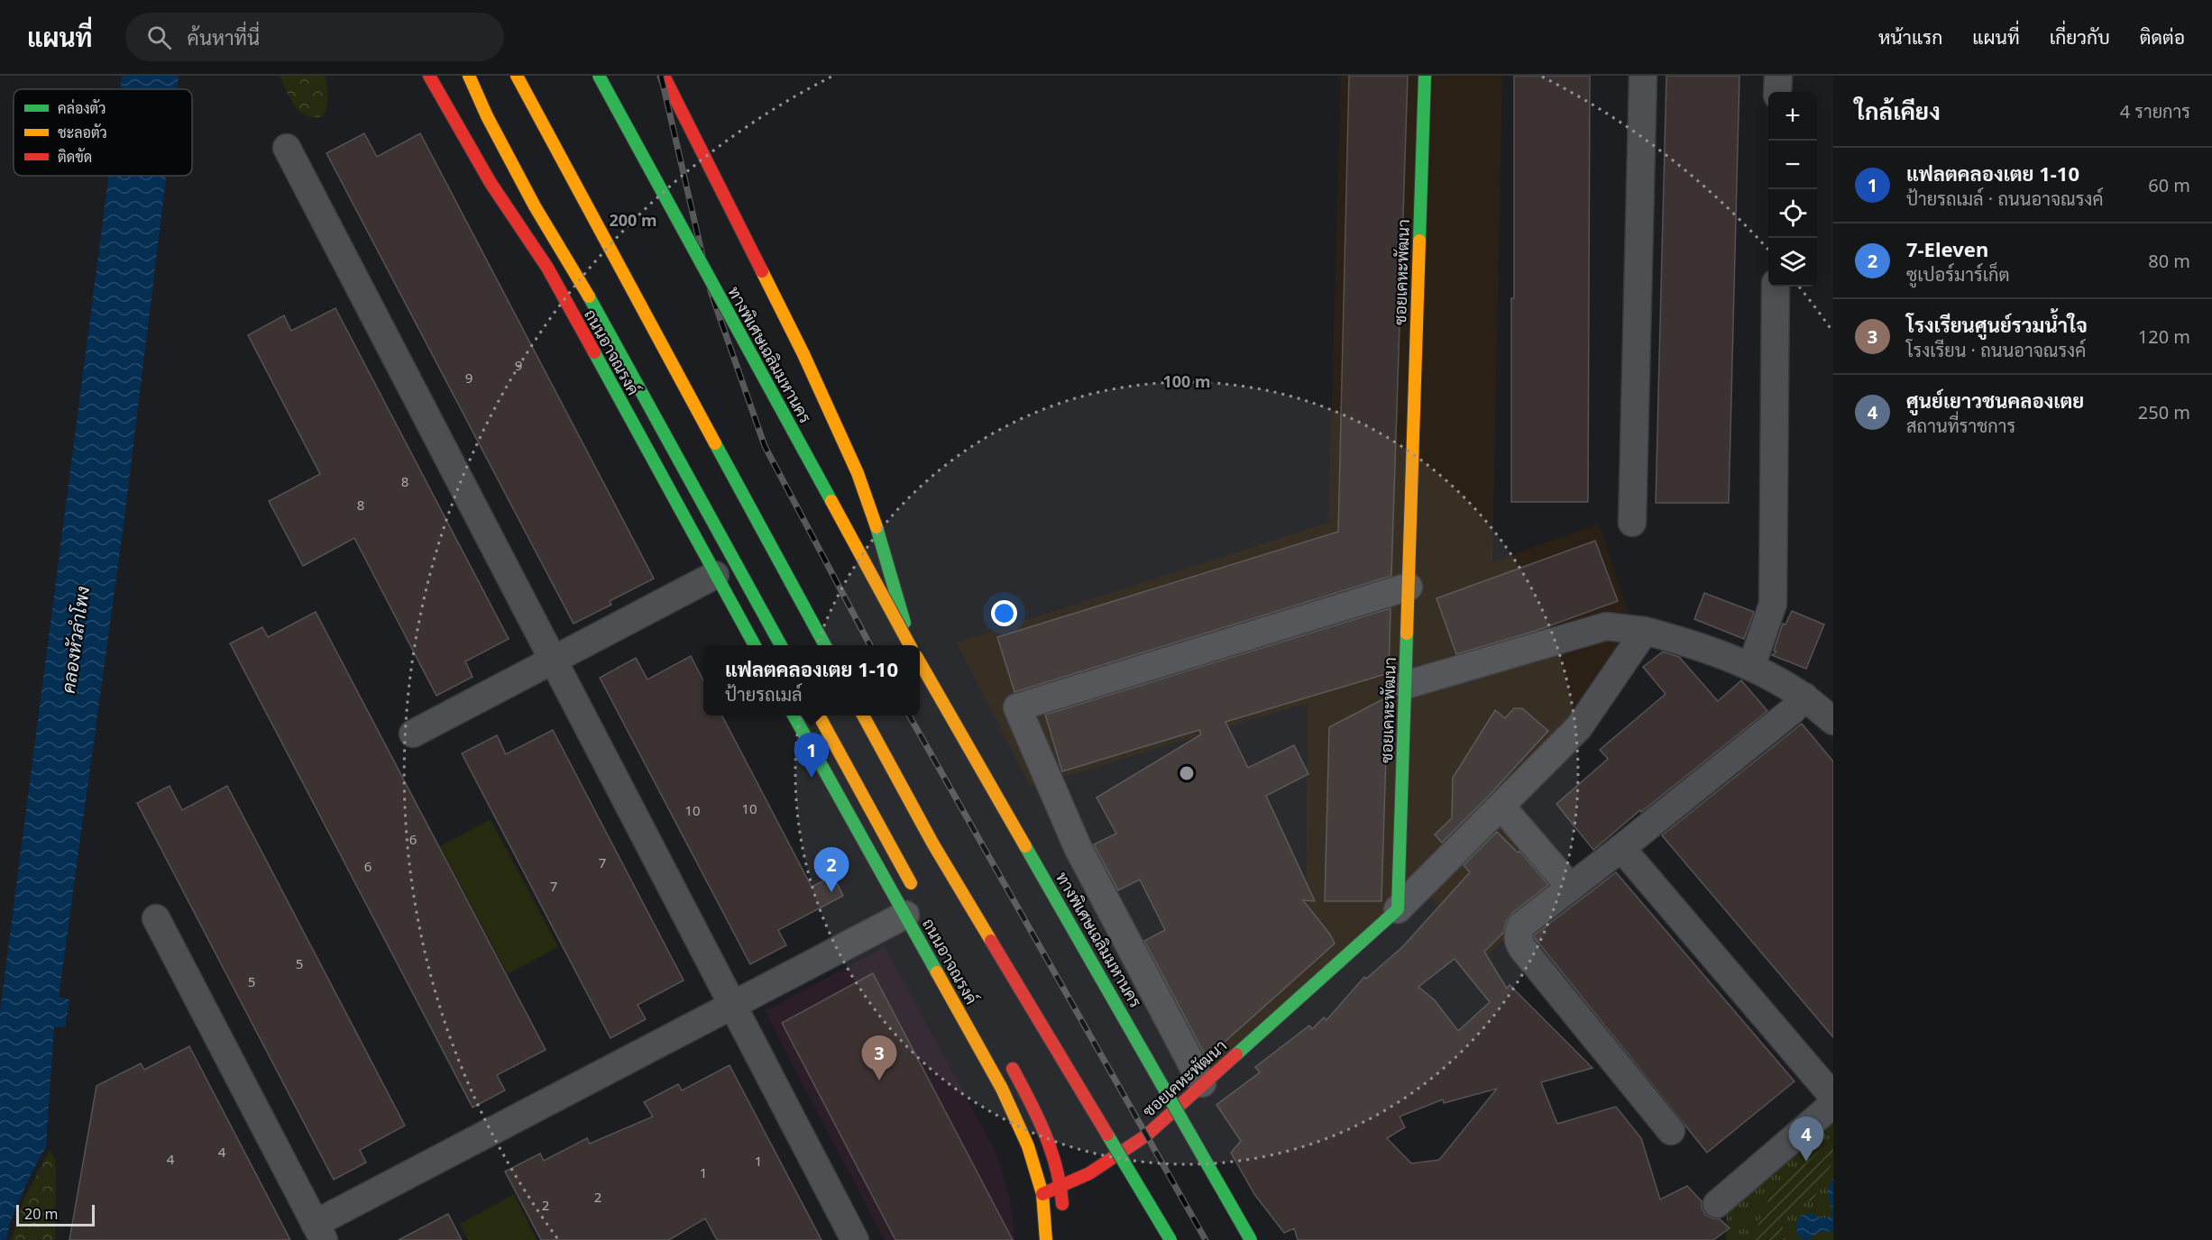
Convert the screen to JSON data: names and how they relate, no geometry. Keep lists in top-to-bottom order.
{
  "streets": {
    "main road": ["ซอยเคหะพัฒนา", "ถนนอาจณรงค์", "ทางพิเศษเฉลิมมหานคร"]
  },
  "crossings": [
    ["ซอยเคหะพัฒนา", "ถนนอาจณรงค์"]
  ],
  "water": ["คลองหัวลำโพง"],
  "house_numbers": [
    "9",
    "9",
    "8",
    "8",
    "10",
    "10",
    "6",
    "7",
    "6",
    "7",
    "5",
    "5",
    "4",
    "4",
    "1",
    "1",
    "2",
    "2"
  ],
  "legend": ["คล่องตัว", "ชะลอตัว", "ติดขัด"],
  "scale_bar": "20 m",
  "page": {
    "header": "แผนที่",
    "search": "ค้นหาที่นี่",
    "nav": [
      "หน้าแรก",
      "แผนที่",
      "เกี่ยวกับ",
      "ติดต่อ"
    ],
    "heading": ["ใกล้เคียง", "4 รายการ"],
    "map_buttons": ["+", "−"],
    "list": [
      {
        "mark": "1",
        "name": "แฟลตคลองเตย 1-10",
        "note": "ป้ายรถเมล์ · ถนนอาจณรงค์",
        "value": "60 m"
      },
      {
        "mark": "2",
        "name": "7-Eleven",
        "note": "ซูเปอร์มาร์เก็ต",
        "value": "80 m"
      },
      {
        "mark": "3",
        "name": "โรงเรียนศูนย์รวมน้ำใจ",
        "note": "โรงเรียน · ถนนอาจณรงค์",
        "value": "120 m"
      },
      {
        "mark": "4",
        "name": "ศูนย์เยาวชนคลองเตย",
        "note": "สถานที่ราชการ",
        "value": "250 m"
      }
    ],
    "popup": ["แฟลตคลองเตย 1-10", "ป้ายรถเมล์"],
    "pins": [
      "1",
      "2",
      "3",
      "4"
    ],
    "scale": "20 m"
  },
  "rings": ["200 m", "100 m"]
}
